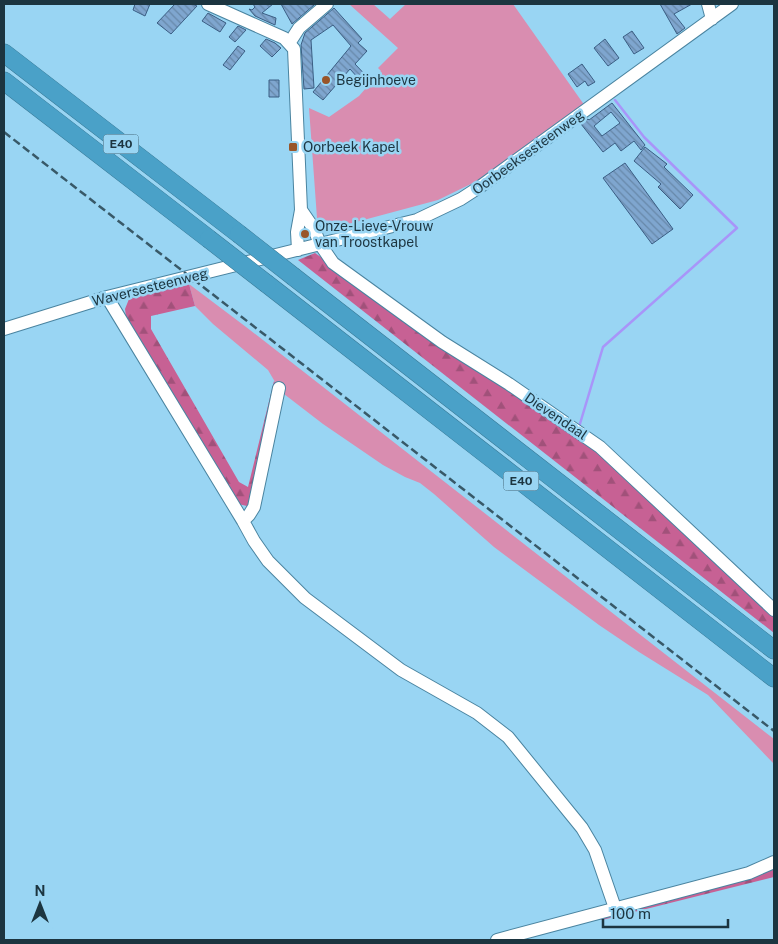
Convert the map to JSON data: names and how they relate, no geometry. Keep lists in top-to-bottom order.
{
  "streets": {
    "highway": ["E40"],
    "street": ["Oorbeeksesteenweg", "Waversesteenweg", "Dievendaal"]
  },
  "crossings": [
    ["Oorbeeksesteenweg", "Waversesteenweg"],
    ["Oorbeeksesteenweg", "Dievendaal"]
  ],
  "places": {
    "other": ["Begijnhoeve", "Onze-Lieve-Vrouw van Troostkapel"],
    "transit": ["Oorbeek Kapel"]
  },
  "scale_bar": "100 m",
  "north": "top"
}
